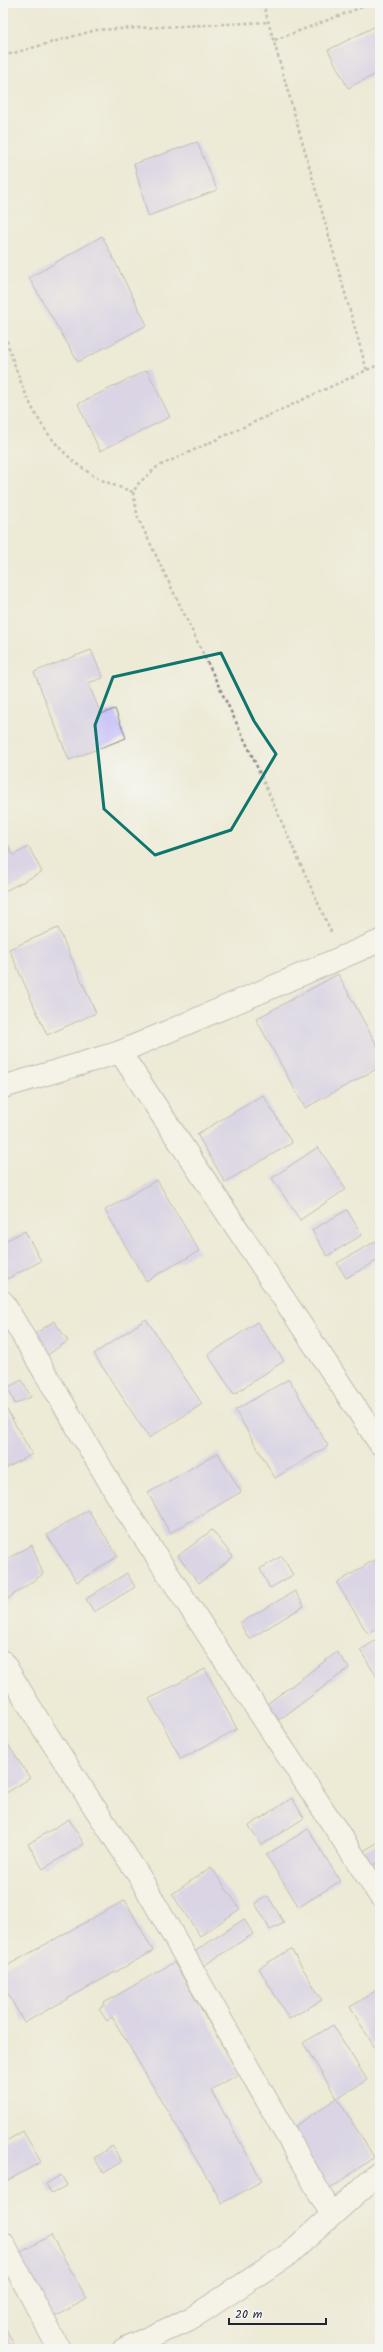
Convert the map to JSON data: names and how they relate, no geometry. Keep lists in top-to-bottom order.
{
  "scale_bar": "20 m"
}
